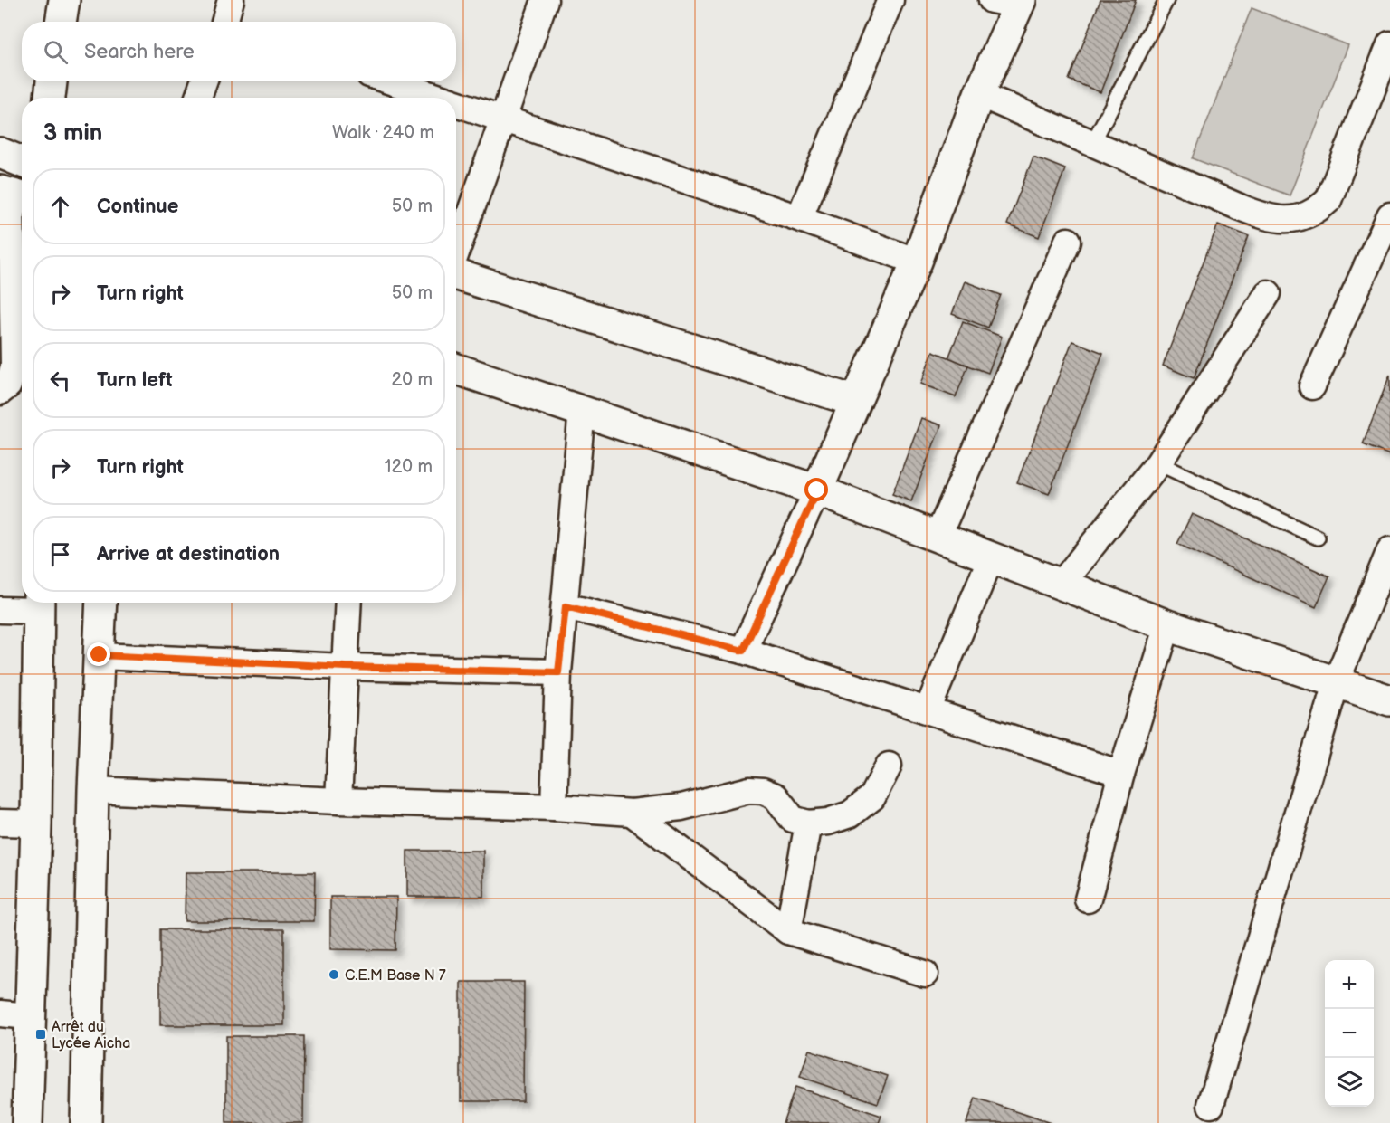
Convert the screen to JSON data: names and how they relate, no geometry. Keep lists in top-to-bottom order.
{
  "places": {
    "other": ["C.E.M Base N 7"],
    "transit": ["Arrêt du Lycée Aicha"]
  },
  "page": {
    "search": "Search here",
    "heading": ["3 min", "Walk · 240 m"],
    "list": [
      ["Continue", "50 m"],
      ["Turn right", "50 m"],
      ["Turn left", "20 m"],
      ["Turn right", "120 m"],
      "Arrive at destination"
    ],
    "map_buttons": ["+", "−"]
  }
}
